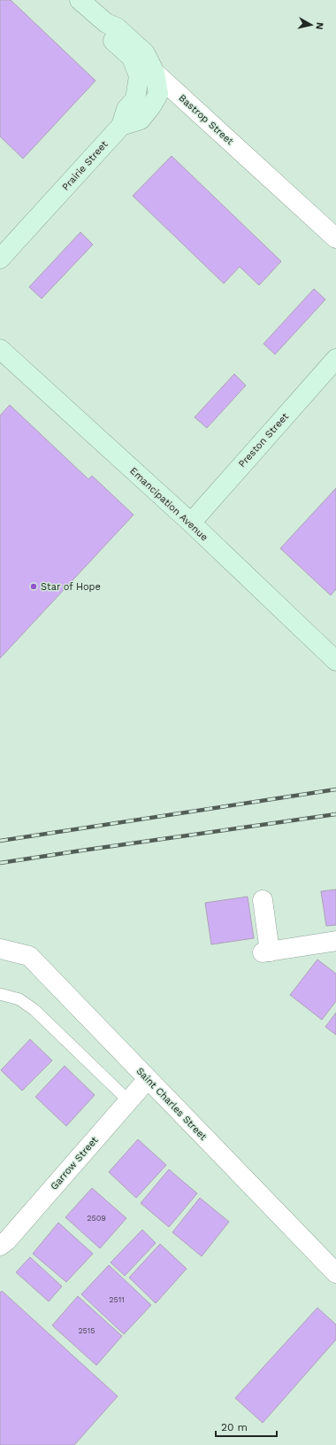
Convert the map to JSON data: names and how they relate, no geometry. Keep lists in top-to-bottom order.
{
  "streets": {
    "main road": [
      "Bastrop Street",
      "Prairie Street",
      "Preston Street",
      "Emancipation Avenue"
    ],
    "street": ["Saint Charles Street", "Garrow Street"]
  },
  "crossings": [
    ["Bastrop Street", "Prairie Street"],
    ["Preston Street", "Emancipation Avenue"],
    ["Saint Charles Street", "Garrow Street"]
  ],
  "places": ["Star of Hope"],
  "house_numbers": ["2509", "2511", "2515"],
  "scale_bar": "20 m",
  "north": "right"
}
